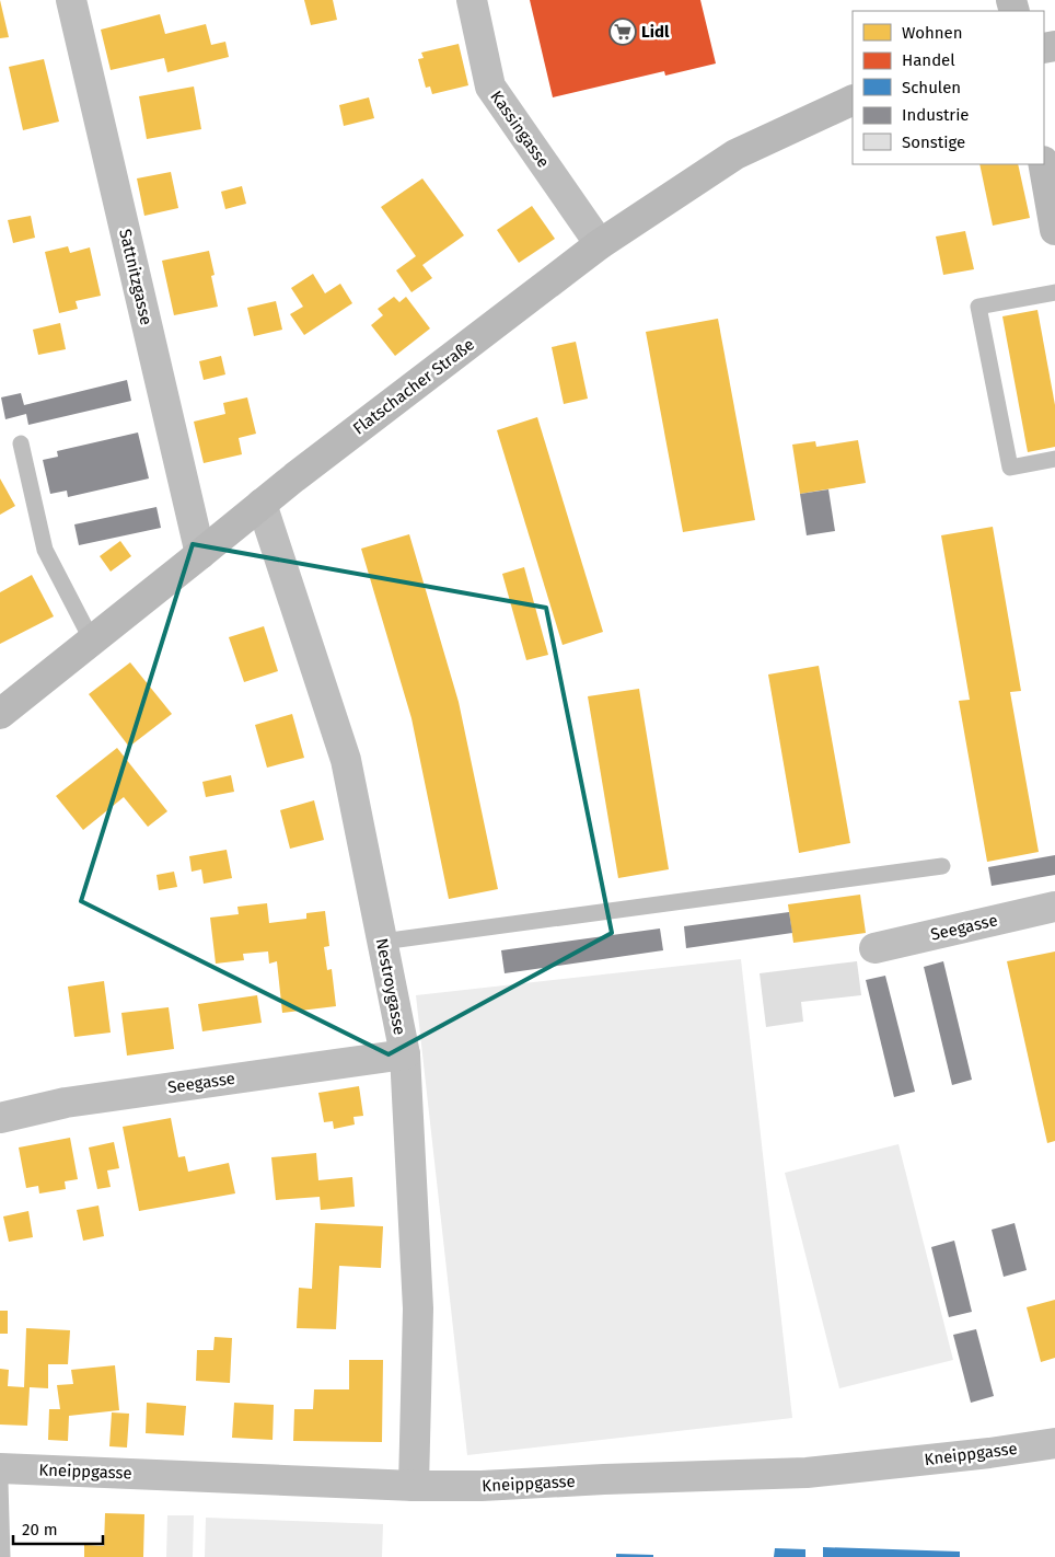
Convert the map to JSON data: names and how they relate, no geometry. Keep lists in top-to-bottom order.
{
  "streets": {
    "street": [
      "Kassingasse",
      "Sattnitzgasse",
      "Flatschacher Straße",
      "Seegasse",
      "Nestroygasse",
      "Kneippgasse"
    ]
  },
  "crossings": [
    ["Kassingasse", "Flatschacher Straße"],
    ["Sattnitzgasse", "Flatschacher Straße"],
    ["Flatschacher Straße", "Nestroygasse"],
    ["Seegasse", "Nestroygasse"],
    ["Nestroygasse", "Kneippgasse"]
  ],
  "places": {
    "supermarket": ["Lidl"]
  },
  "legend": [
    "Wohnen",
    "Handel",
    "Schulen",
    "Industrie",
    "Sonstige"
  ],
  "scale_bar": "20 m"
}
